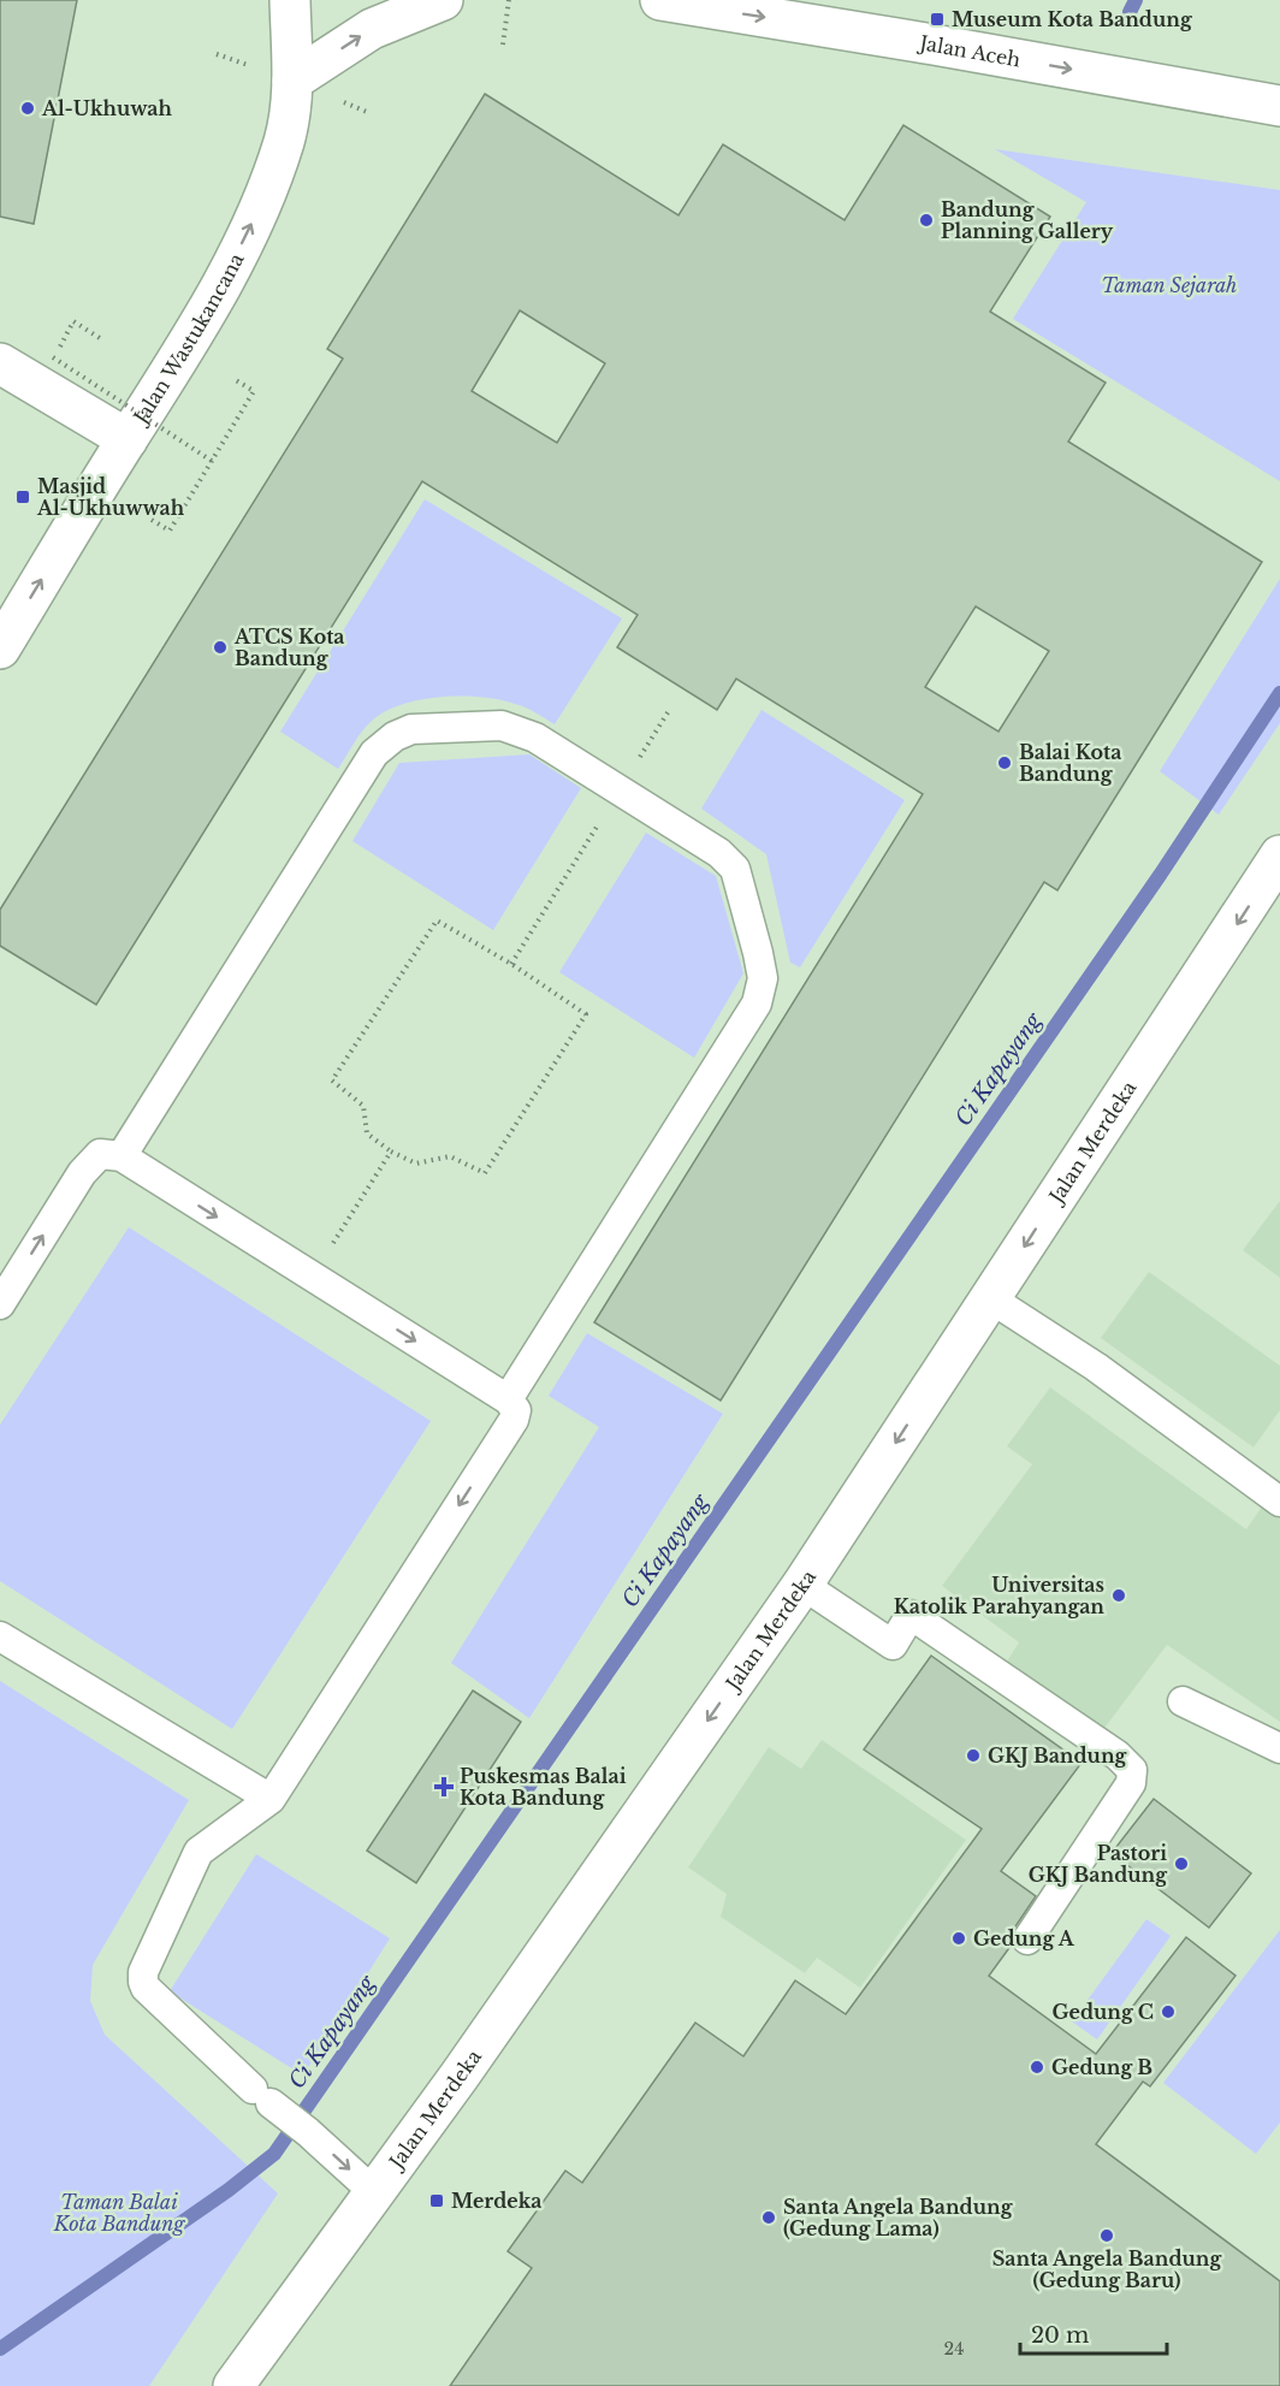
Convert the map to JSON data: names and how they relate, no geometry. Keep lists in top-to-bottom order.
{
  "streets": {
    "main road": ["Jalan Aceh", "Jalan Wastukancana", "Jalan Merdeka"]
  },
  "one_way": ["Jalan Aceh", "Jalan Wastukancana", "Jalan Merdeka"],
  "water": ["Ci Kapayang"],
  "parks": ["Taman Sejarah", "Taman Balai Kota Bandung"],
  "places": {
    "transit": ["Museum Kota Bandung", "Masjid Al-Ukhuwwah", "Merdeka"],
    "other": [
      "Al-Ukhuwah",
      "Bandung Planning Gallery",
      "ATCS Kota Bandung",
      "Balai Kota Bandung",
      "Universitas Katolik Parahyangan",
      "GKJ Bandung",
      "Pastori GKJ Bandung",
      "Gedung A",
      "Gedung C",
      "Gedung B",
      "Santa Angela Bandung (Gedung Lama)",
      "Santa Angela Bandung (Gedung Baru)"
    ],
    "health": ["Puskesmas Balai Kota Bandung"]
  },
  "house_numbers": ["24"],
  "scale_bar": "20 m"
}
